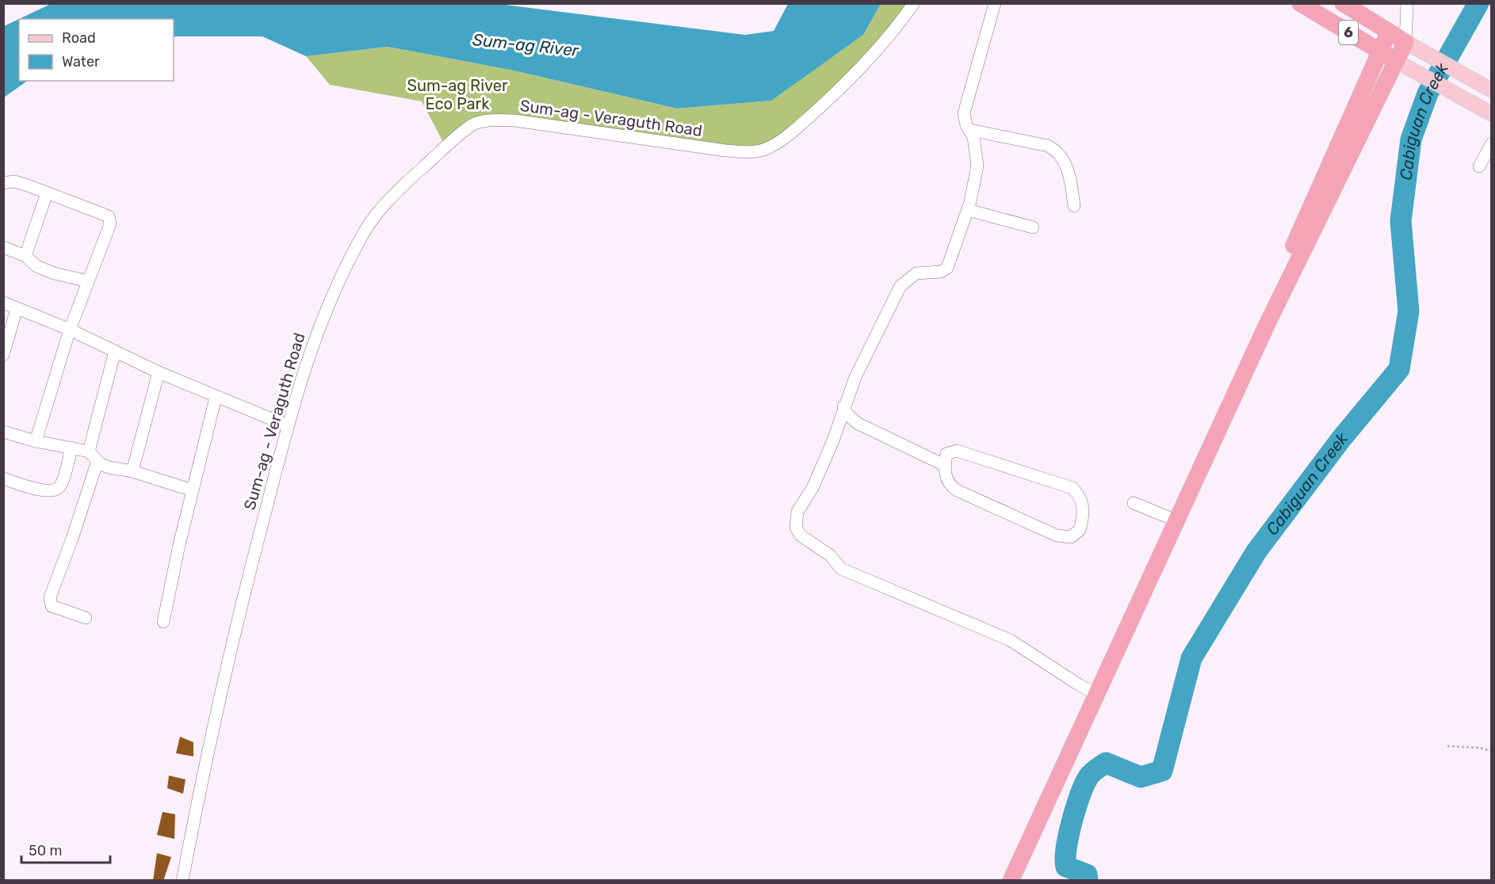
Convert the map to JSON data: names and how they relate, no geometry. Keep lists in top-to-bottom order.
{
  "streets": {
    "highway": ["6"],
    "street": ["Sum-ag - Veraguth Road"]
  },
  "water": ["Sum-ag River", "Cabiguan Creek"],
  "parks": ["Sum-ag River Eco Park"],
  "legend": ["Road", "Water"],
  "scale_bar": "50 m"
}
